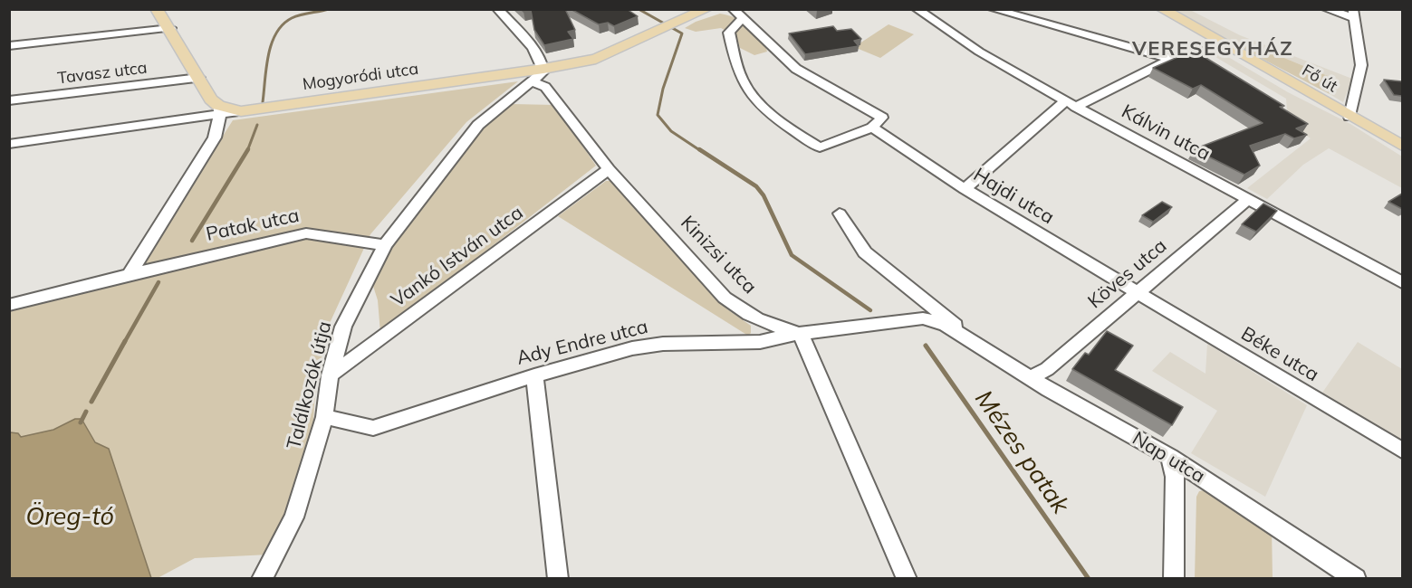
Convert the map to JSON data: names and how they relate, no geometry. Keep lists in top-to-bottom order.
{
  "streets": {
    "main road": ["Mogyoródi utca", "Fő út"],
    "street": [
      "Tavasz utca",
      "Kálvin utca",
      "Hajdi utca",
      "Patak utca",
      "Kinizsi utca",
      "Vankó István utca",
      "Köves utca",
      "Ady Endre utca",
      "Béke utca",
      "Találkozók útja",
      "Nap utca"
    ]
  },
  "crossings": [
    ["Mogyoródi utca", "Találkozók útja"],
    ["Kálvin utca", "Köves utca"],
    ["Hajdi utca", "Köves utca"],
    ["Hajdi utca", "Béke utca"],
    ["Patak utca", "Találkozók útja"],
    ["Kinizsi utca", "Vankó István utca"],
    ["Kinizsi utca", "Ady Endre utca"],
    ["Kinizsi utca", "Találkozók útja"],
    ["Vankó István utca", "Találkozók útja"],
    ["Köves utca", "Béke utca"],
    ["Köves utca", "Nap utca"],
    ["Ady Endre utca", "Találkozók útja"],
    ["Ady Endre utca", "Nap utca"]
  ],
  "districts": ["VERESEGYHÁZ"],
  "water": ["Mézes patak", "Öreg-tó"]
}
